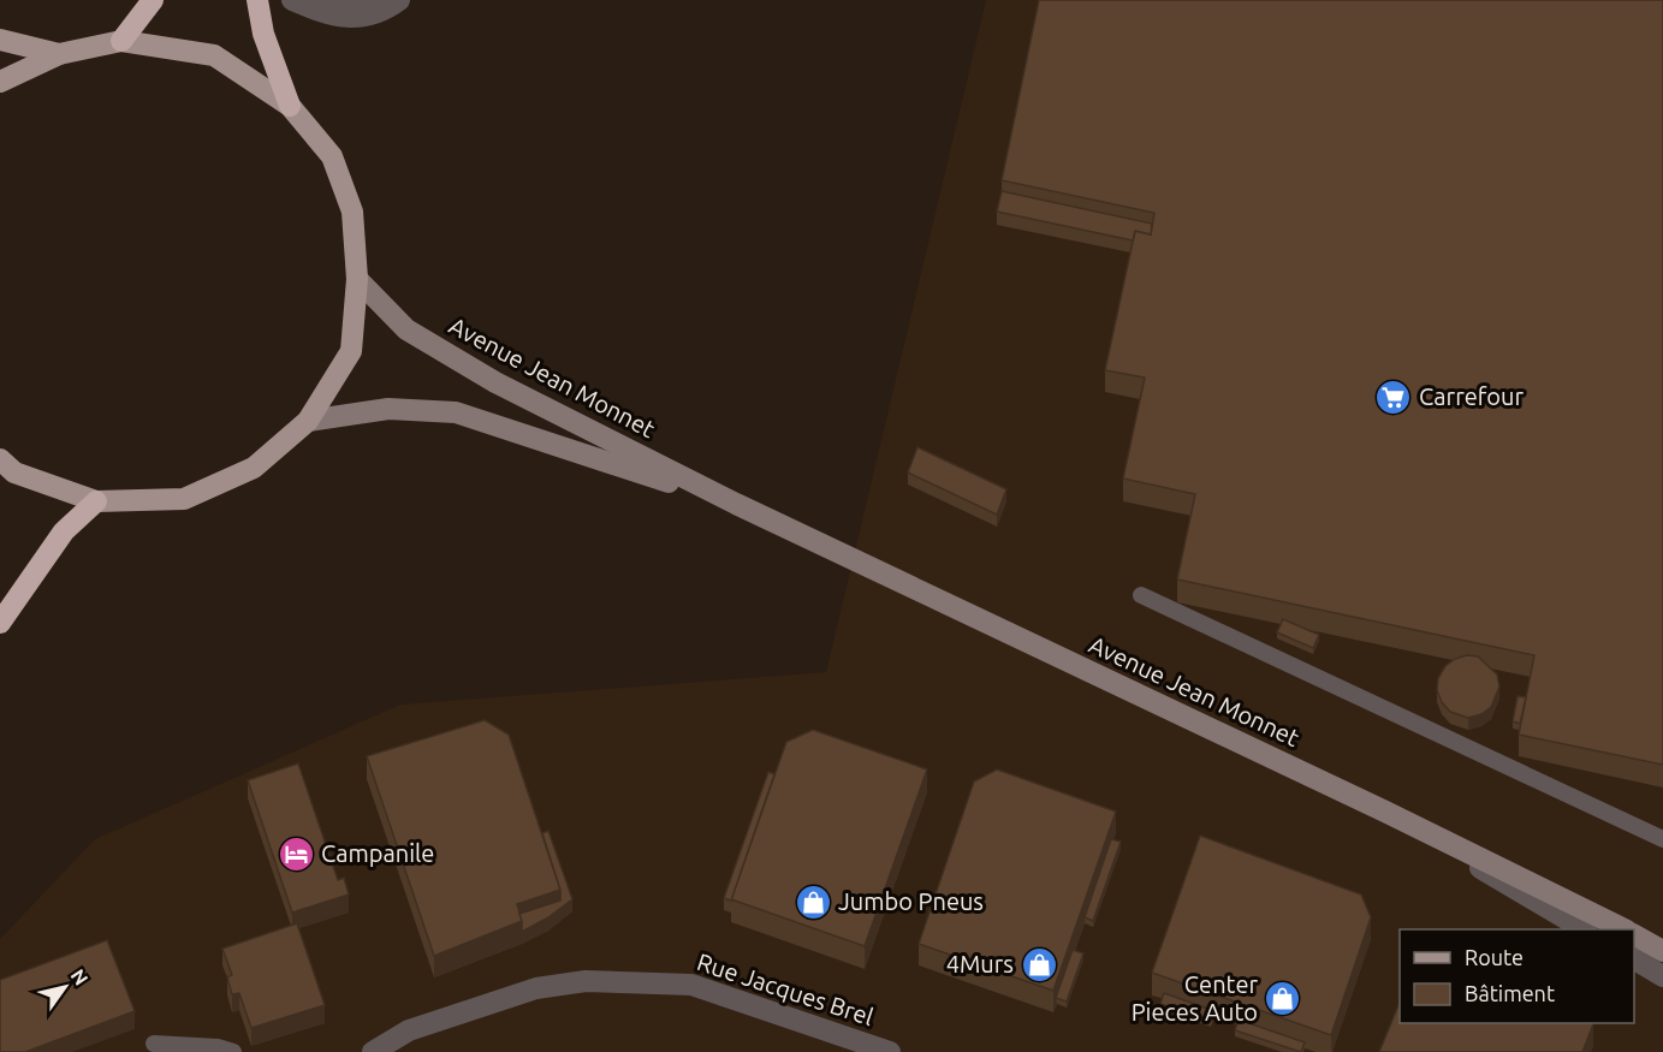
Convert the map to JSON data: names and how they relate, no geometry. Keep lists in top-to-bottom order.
{
  "streets": {
    "main road": ["Avenue Jean Monnet"],
    "street": ["Rue Jacques Brel"]
  },
  "places": {
    "supermarket": ["Carrefour"],
    "hotel": ["Campanile"],
    "shop": ["Jumbo Pneus", "4Murs", "Center Pieces Auto"]
  },
  "legend": ["Route", "Bâtiment"],
  "north": "top right"
}
